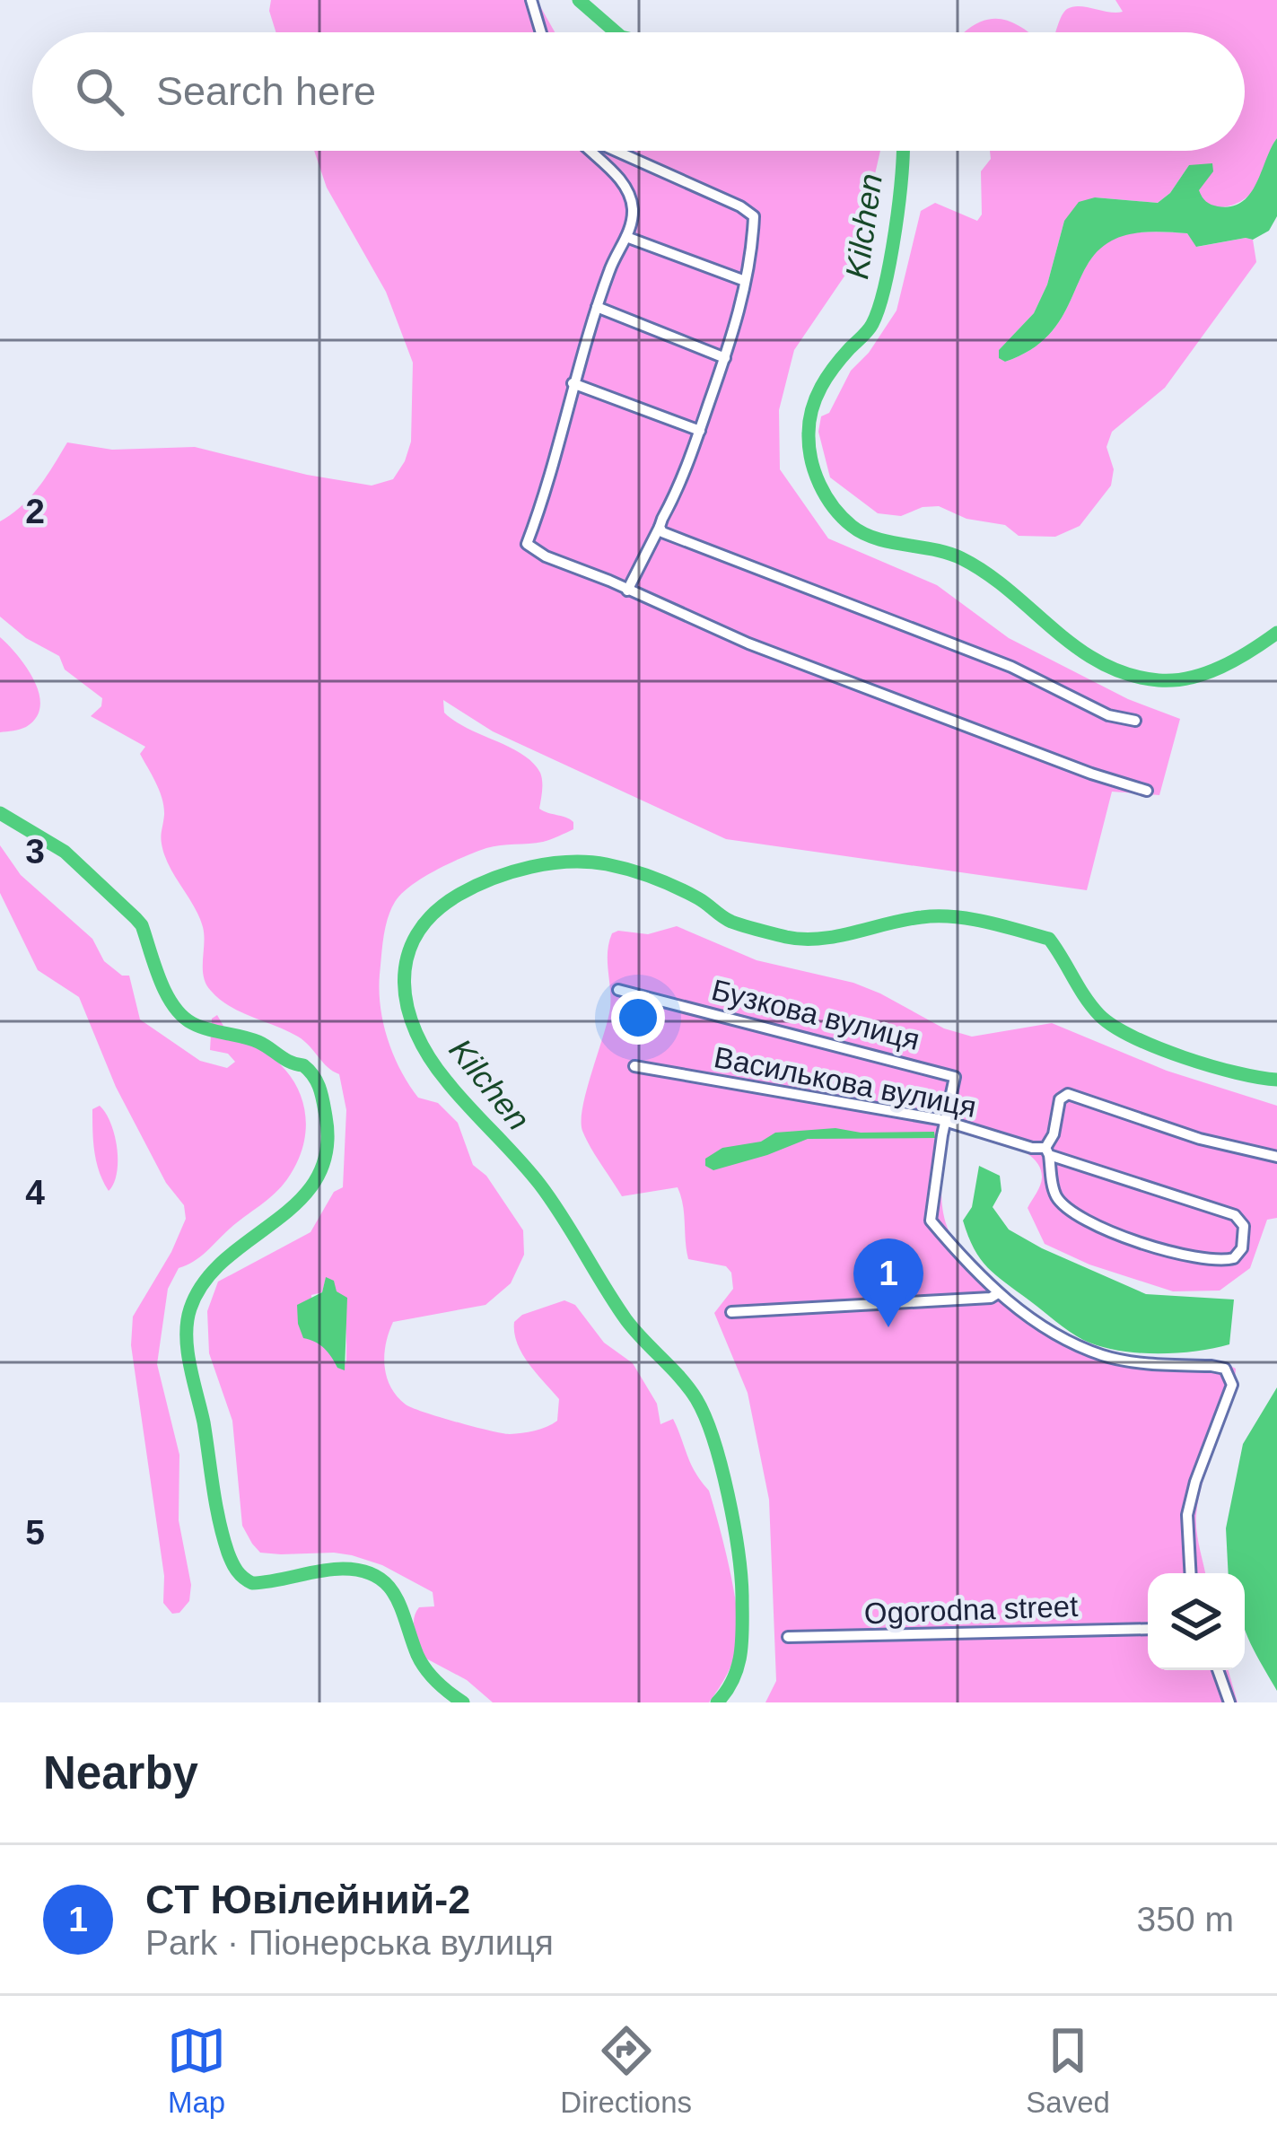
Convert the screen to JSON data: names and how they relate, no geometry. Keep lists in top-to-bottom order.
{
  "streets": {
    "street": ["Бузкова вулиця", "Василькова вулиця", "Ogorodna street"]
  },
  "crossings": [
    ["Бузкова вулиця", "Василькова вулиця"]
  ],
  "water": ["Kilchen"],
  "page": {
    "search": "Search here",
    "pins": "1",
    "heading": "Nearby",
    "list": [
      {
        "mark": "1",
        "name": "СT Ювілейний-2",
        "note": "Park · Піонерська вулиця",
        "value": "350 m"
      }
    ],
    "nav": ["Map", "Directions", "Saved"]
  },
  "grid": {
    "rows": [
      "2",
      "3",
      "4",
      "5"
    ]
  }
}
